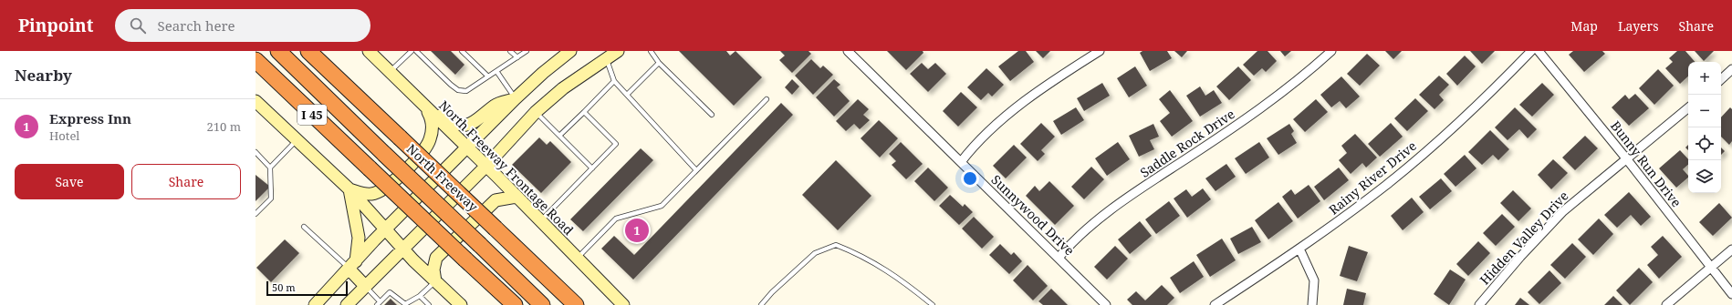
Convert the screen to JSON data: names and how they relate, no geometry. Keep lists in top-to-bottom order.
{
  "streets": {
    "highway": ["I 45", "North Freeway"],
    "main road": ["North Freeway Frontage Road"],
    "street": [
      "Saddle Rock Drive",
      "Bunny Run Drive",
      "Rainy River Drive",
      "Sunnywood Drive",
      "Hidden Valley Drive"
    ]
  },
  "crossings": [
    ["Saddle Rock Drive", "Sunnywood Drive"],
    ["Bunny Run Drive", "Hidden Valley Drive"]
  ],
  "scale_bar": "50 m",
  "page": {
    "header": "Pinpoint",
    "search": "Search here",
    "nav": ["Map", "Layers", "Share"],
    "heading": "Nearby",
    "map_buttons": ["+", "−"],
    "list": [
      {
        "mark": "1",
        "name": "Express Inn",
        "note": "Hotel",
        "value": "210 m"
      }
    ],
    "buttons": ["Save", "Share"],
    "pins": "1",
    "scale": "50 m"
  }
}
